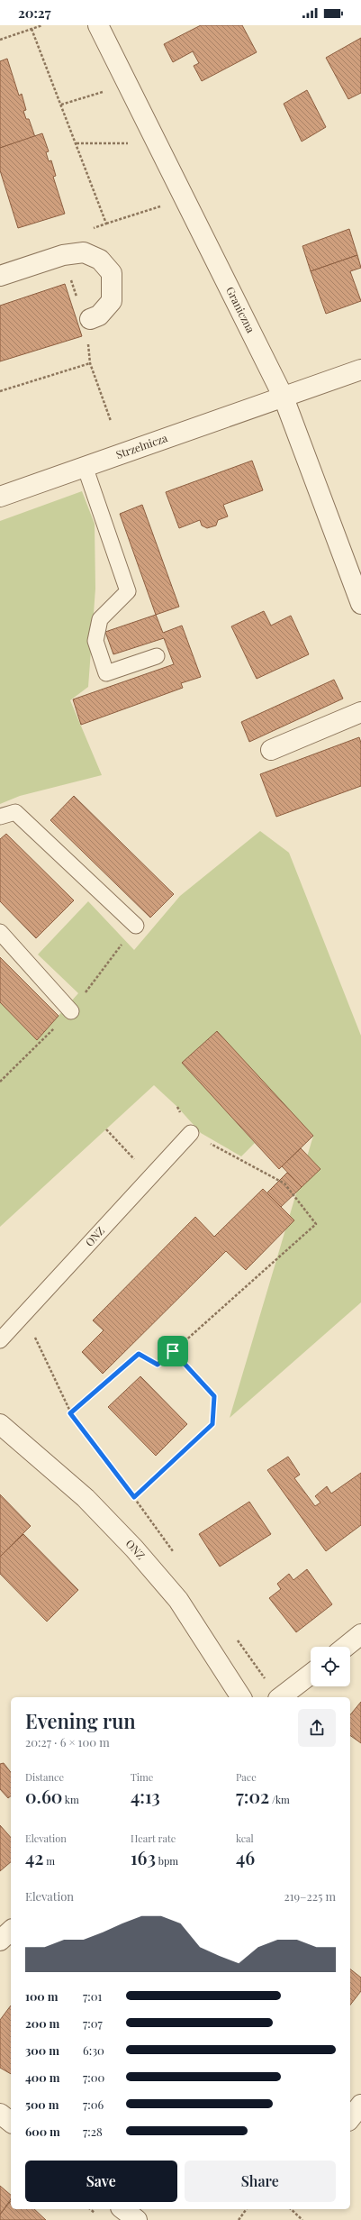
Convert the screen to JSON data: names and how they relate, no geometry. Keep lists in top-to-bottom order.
{
  "streets": {
    "street": ["Graniczna", "Strzelnicza", "ONZ"]
  },
  "crossings": [
    ["Graniczna", "Strzelnicza"]
  ],
  "page": {
    "status": "20:27",
    "heading": ["Evening run", "20:27 · 6 × 100 m"],
    "stats": [
      ["Distance", "0.60 km"],
      ["Time", "4:13"],
      ["Pace", "7:02 /km"],
      ["Elevation", "42 m"],
      ["Heart rate", "163 bpm"],
      ["kcal", "46"]
    ],
    "chart": ["Elevation", "219–225 m"],
    "list": [
      {
        "name": "100 m",
        "note": "7:01"
      },
      {
        "name": "200 m",
        "note": "7:07"
      },
      {
        "name": "300 m",
        "note": "6:30"
      },
      {
        "name": "400 m",
        "note": "7:00"
      },
      {
        "name": "500 m",
        "note": "7:06"
      },
      {
        "name": "600 m",
        "note": "7:28"
      }
    ],
    "buttons": ["Save", "Share"]
  }
}
